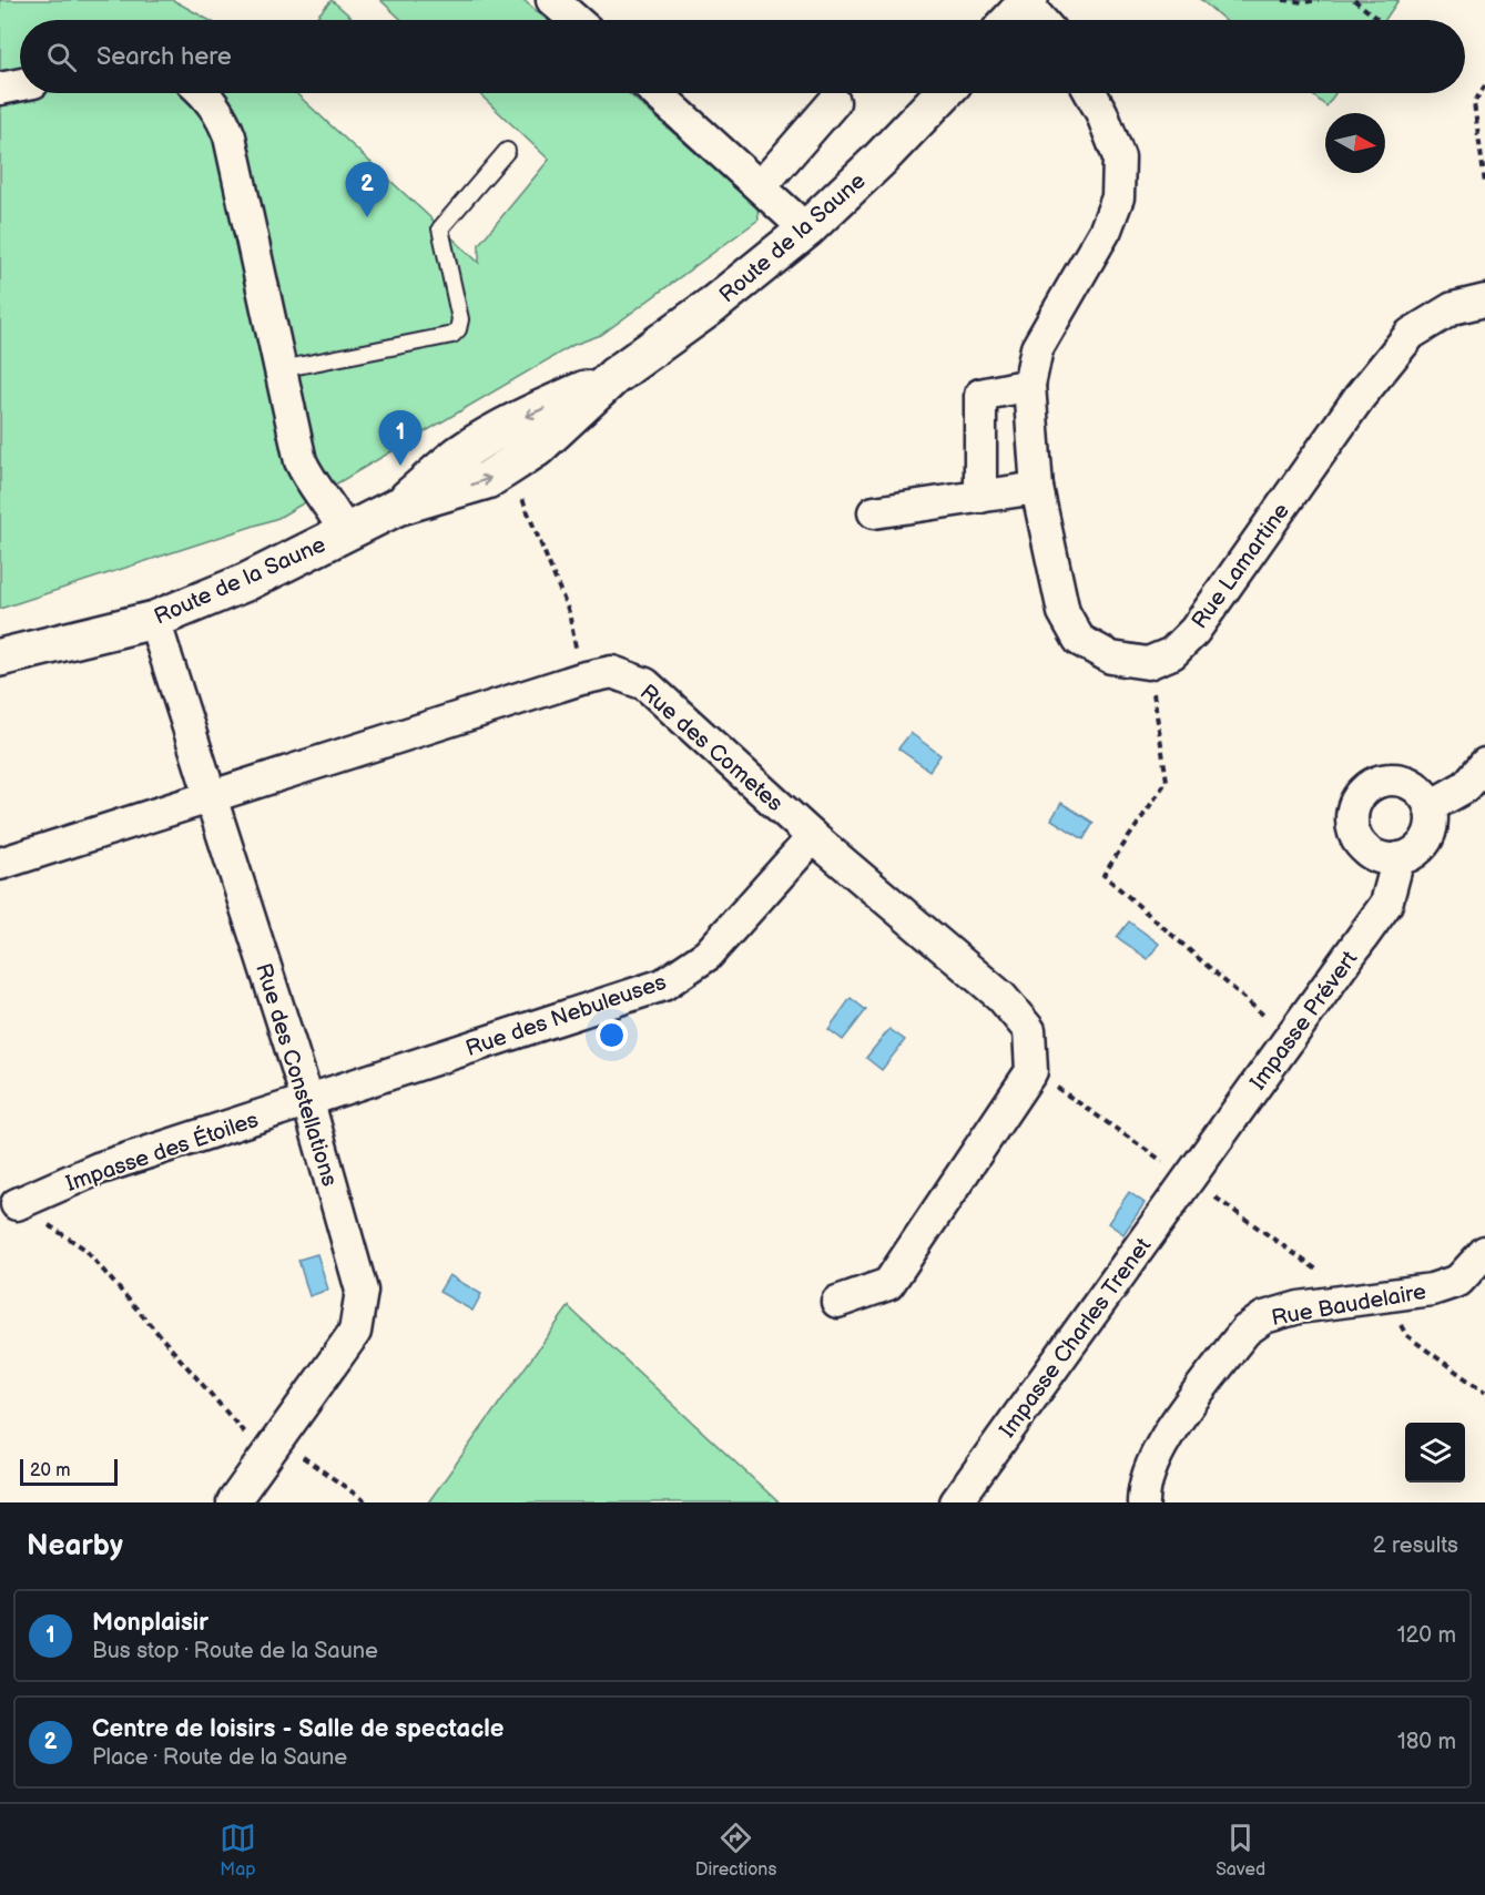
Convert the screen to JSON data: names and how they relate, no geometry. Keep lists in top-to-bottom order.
{
  "streets": {
    "street": [
      "Route de la Saune",
      "Rue Lamartine",
      "Rue des Cometes",
      "Rue des Nebuleuses",
      "Impasse Prévert",
      "Rue des Constellations",
      "Impasse des Étoiles",
      "Rue Baudelaire",
      "Impasse Charles Trenet"
    ]
  },
  "crossings": [
    ["Route de la Saune", "Rue des Constellations"],
    ["Rue des Cometes", "Rue des Nebuleuses"],
    ["Rue des Cometes", "Rue des Constellations"],
    ["Rue des Nebuleuses", "Rue des Constellations"],
    ["Rue des Nebuleuses", "Impasse des Étoiles"],
    ["Impasse Prévert", "Impasse Charles Trenet"],
    ["Rue des Constellations", "Impasse des Étoiles"]
  ],
  "scale_bar": "20 m",
  "north": "right",
  "page": {
    "search": "Search here",
    "pins": ["2", "1"],
    "scale": "20 m",
    "heading": ["Nearby", "2 results"],
    "list": [
      {
        "mark": "1",
        "name": "Monplaisir",
        "note": "Bus stop · Route de la Saune",
        "value": "120 m"
      },
      {
        "mark": "2",
        "name": "Centre de loisirs - Salle de spectacle",
        "note": "Place · Route de la Saune",
        "value": "180 m"
      }
    ],
    "nav": ["Map", "Directions", "Saved"]
  }
}
